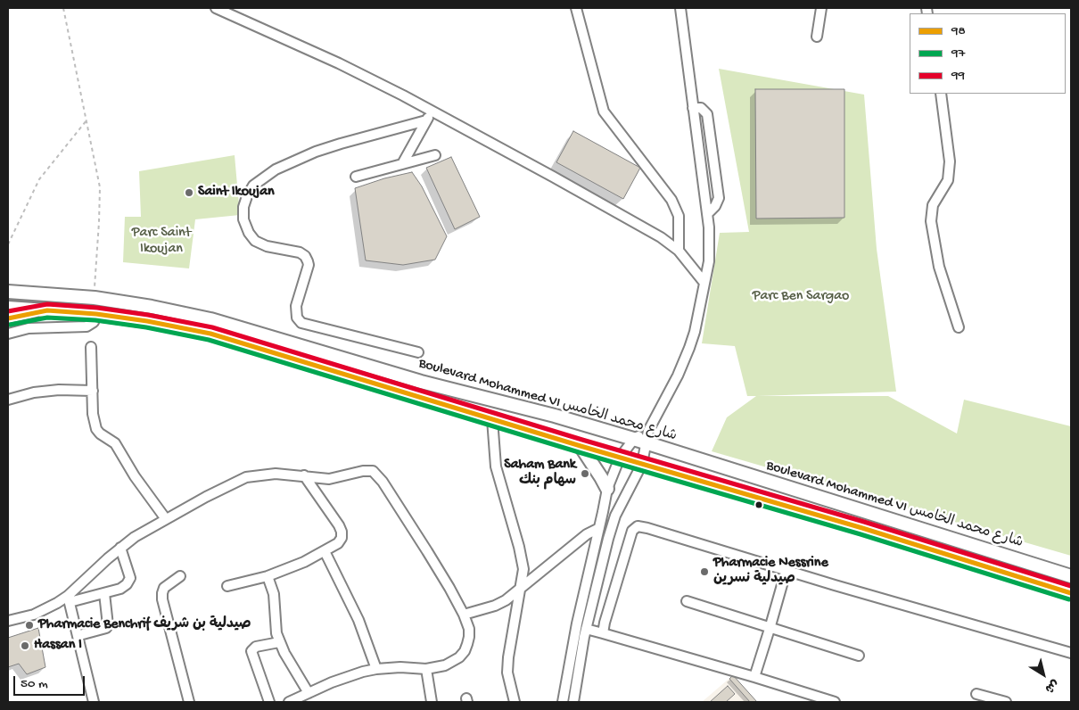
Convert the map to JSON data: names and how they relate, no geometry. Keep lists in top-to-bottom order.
{
  "streets": {
    "main road": ["Boulevard Mohammed VI شارع محمد الخامس"]
  },
  "parks": ["Parc Saint Ikoujan", "Parc Ben Sargao"],
  "places": [
    "Saint Ikoujan",
    "Saham Bank سهام بنك",
    "Pharmacie Nessrine صيدلية نسرين",
    "Pharmacie Benchrif صيدلية بن شريف",
    "Hassan I"
  ],
  "lines": ["transit line 99", "transit line 98", "transit line 97"],
  "legend": ["98", "97", "99"],
  "scale_bar": "50 m",
  "north": "bottom right"
}
